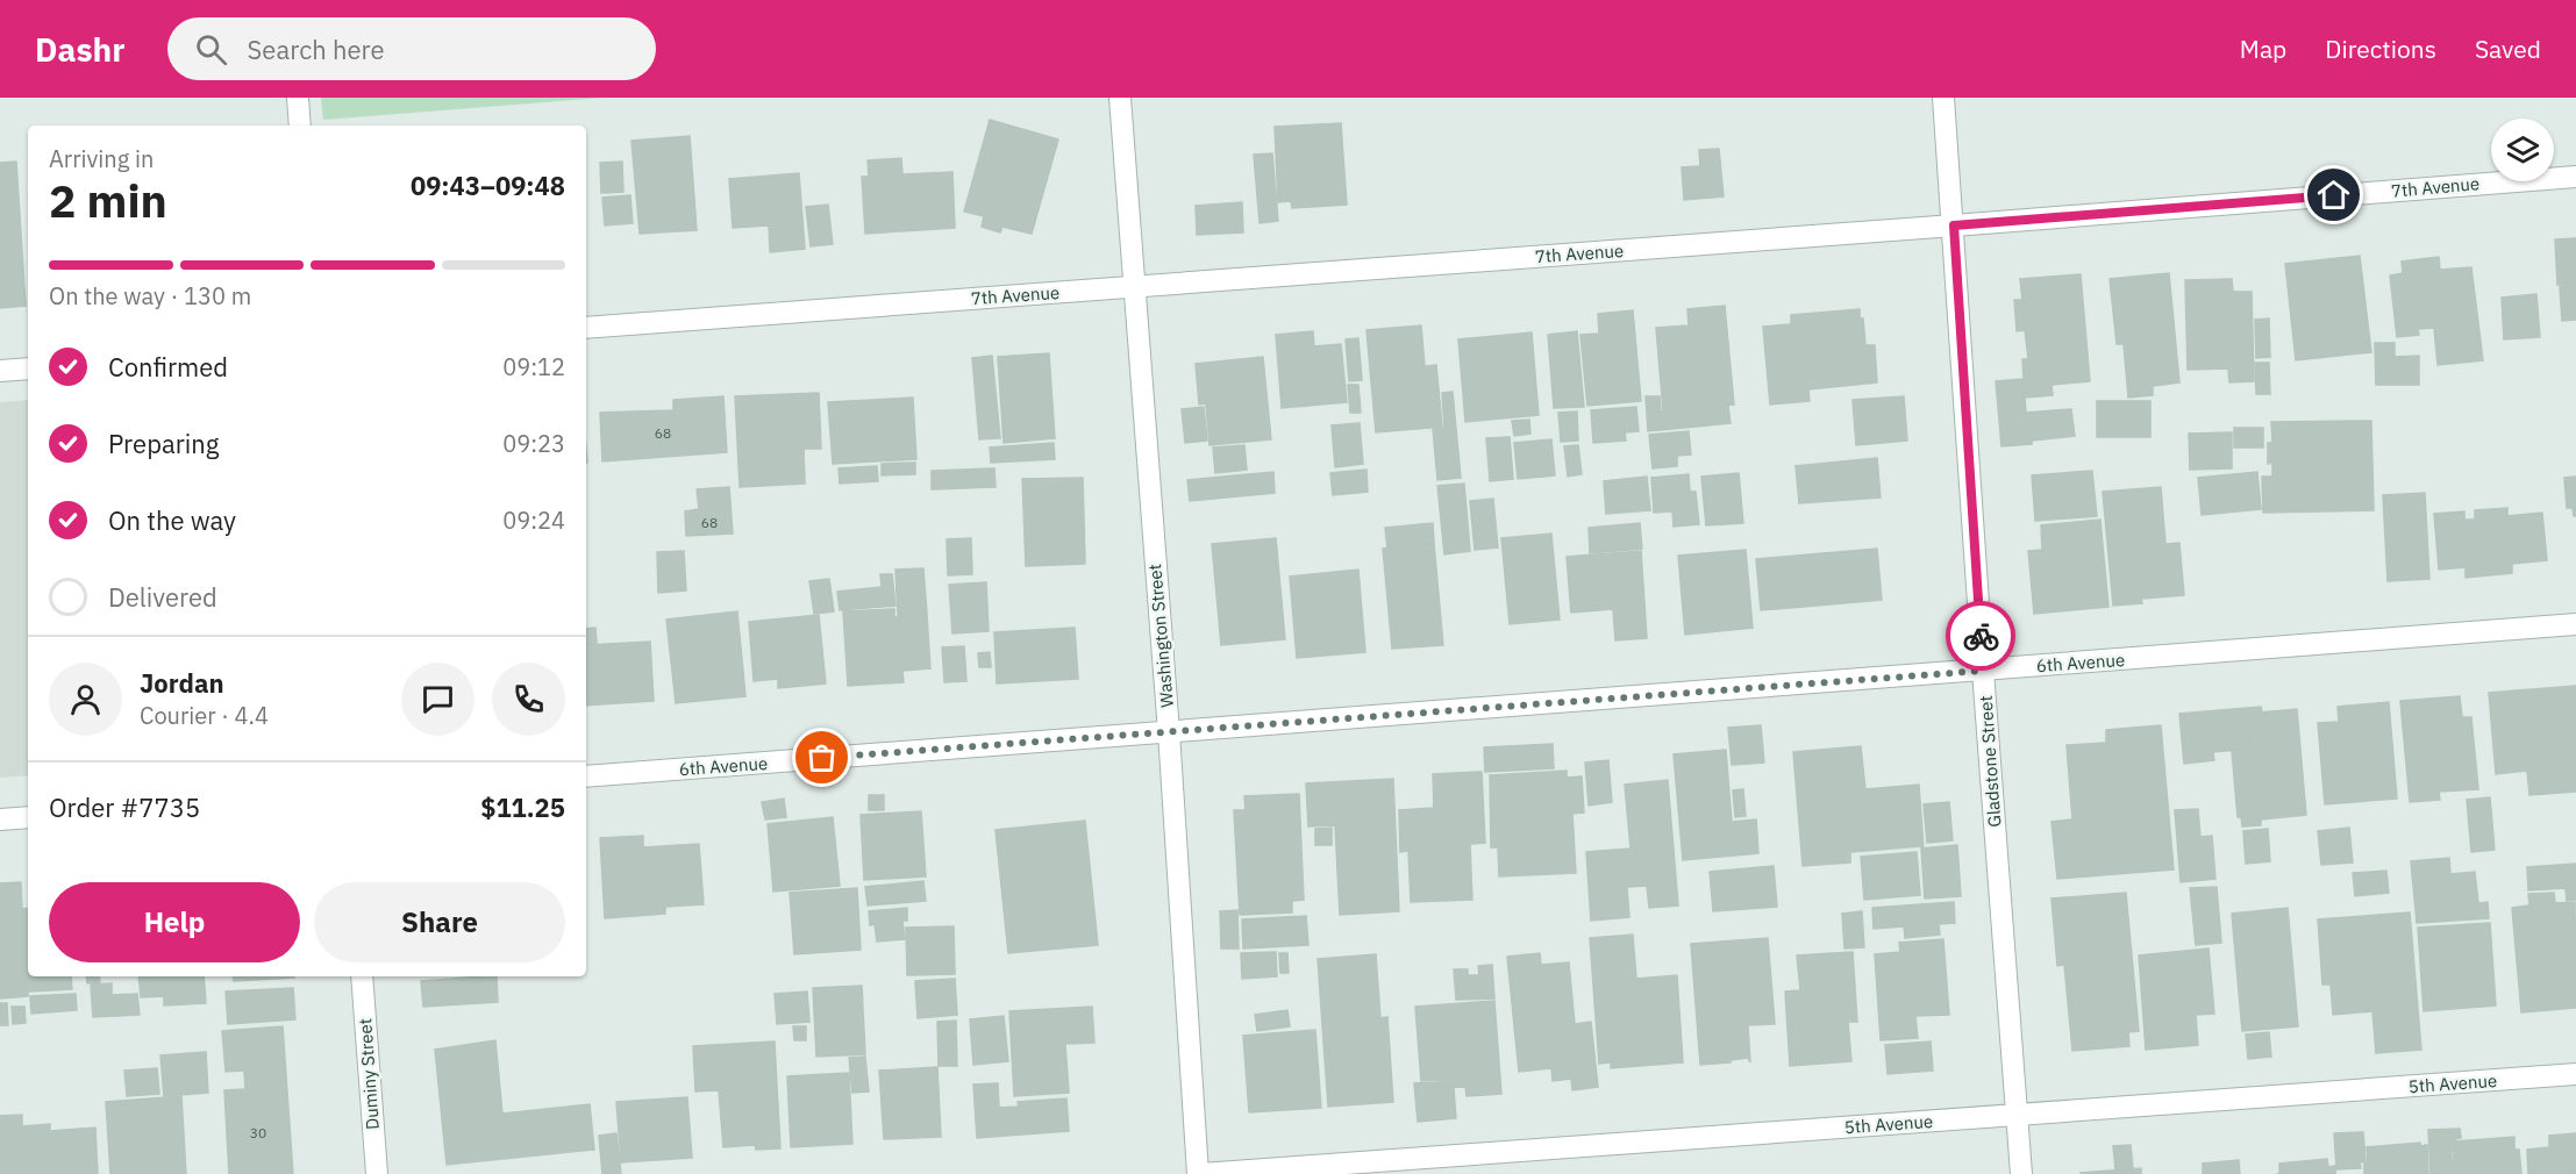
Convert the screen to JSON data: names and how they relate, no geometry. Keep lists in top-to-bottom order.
{
  "streets": {
    "street": [
      "7th Avenue",
      "Washington Street",
      "6th Avenue",
      "Gladstone Street",
      "Duminy Street",
      "5th Avenue"
    ]
  },
  "crossings": [
    ["7th Avenue", "Washington Street"],
    ["7th Avenue", "Gladstone Street"],
    ["Washington Street", "6th Avenue"],
    ["Washington Street", "5th Avenue"],
    ["6th Avenue", "Gladstone Street"],
    ["Gladstone Street", "5th Avenue"]
  ],
  "house_numbers": ["68", "68", "30"],
  "page": {
    "header": "Dashr",
    "search": "Search here",
    "nav": ["Map", "Directions", "Saved"],
    "heading": ["2 min", "Arriving in", "09:43–09:48"],
    "panel": [
      "Jordan",
      "Courier · 4.4",
      "Order #7735",
      "$11.25"
    ],
    "bar": "On the way · 130 m",
    "list": [
      ["Confirmed", "09:12"],
      ["Preparing", "09:23"],
      ["On the way", "09:24"],
      "Delivered"
    ],
    "buttons": ["Help", "Share"]
  }
}
